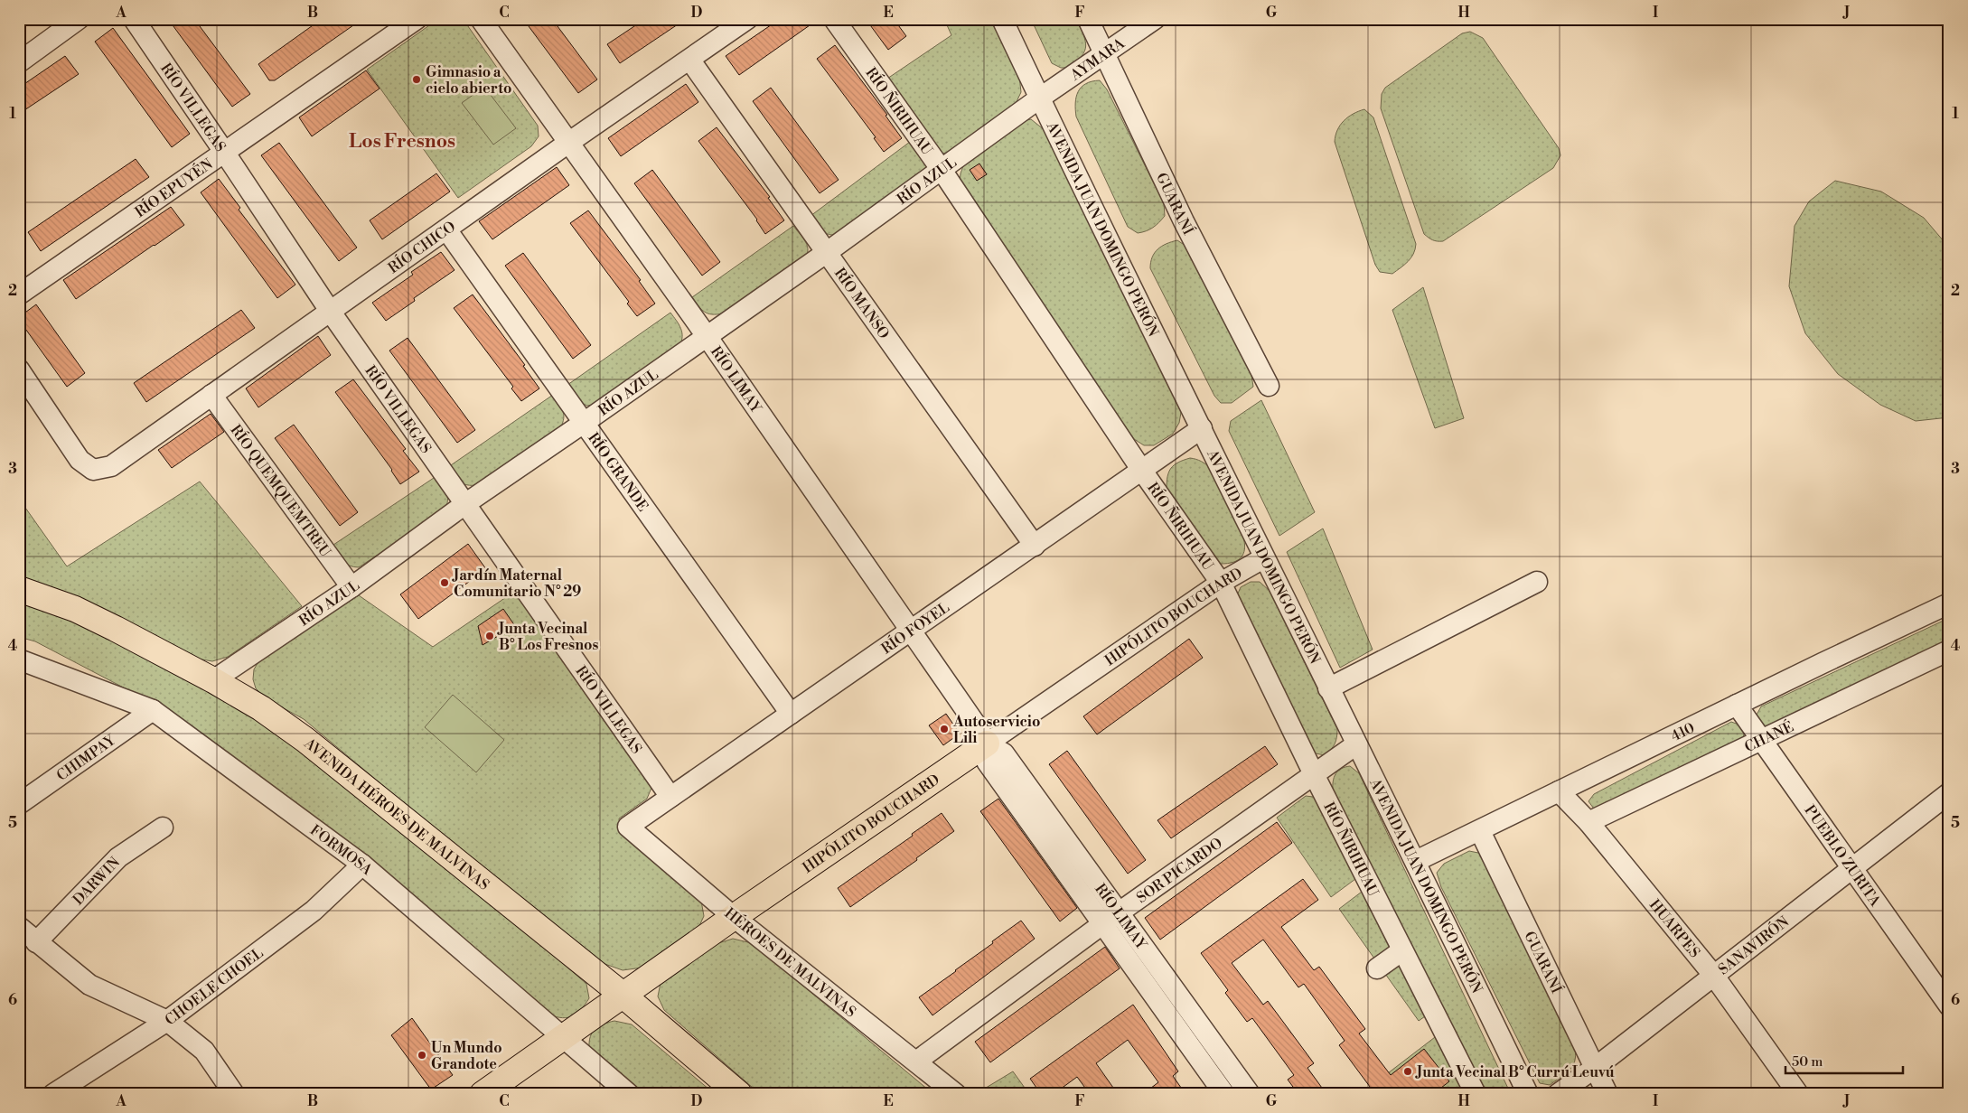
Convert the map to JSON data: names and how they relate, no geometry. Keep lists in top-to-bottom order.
{
  "streets": {
    "main road": ["HIPÓLITO BOUCHARD", "AVENIDA HÉROES DE MALVINAS"],
    "street": [
      "AYMARA",
      "RÍO VILLEGAS",
      "RÍO ÑIRIHUAU",
      "RÍO AZUL",
      "RÍO EPUYÉN",
      "GUARANÍ",
      "AVENIDA JUAN DOMINGO PERÓN",
      "RÍO CHICO",
      "RÍO MANSO",
      "RÍO LIMAY",
      "RÍO GRANDE",
      "RÍO QUEMQUEMTREU",
      "RÍO FOYEL",
      "410",
      "CHANÉ",
      "CHIMPAY",
      "FORMOSA",
      "PUEBLO ZURITA",
      "SOR PICARDO",
      "DARWIN",
      "HUARPES",
      "SANAVIRÓN",
      "HÉROES DE MALVINAS",
      "CHOELE CHOEL"
    ]
  },
  "crossings": [
    ["AYMARA", "RÍO AZUL"],
    ["AYMARA", "GUARANÍ"],
    ["AYMARA", "AVENIDA JUAN DOMINGO PERÓN"],
    ["RÍO VILLEGAS", "RÍO AZUL"],
    ["RÍO VILLEGAS", "RÍO EPUYÉN"],
    ["RÍO VILLEGAS", "RÍO CHICO"],
    ["RÍO VILLEGAS", "RÍO FOYEL"],
    ["RÍO ÑIRIHUAU", "RÍO AZUL"],
    ["RÍO ÑIRIHUAU", "HIPÓLITO BOUCHARD"],
    ["RÍO ÑIRIHUAU", "RÍO FOYEL"],
    ["RÍO ÑIRIHUAU", "SOR PICARDO"],
    ["RÍO AZUL", "AVENIDA JUAN DOMINGO PERÓN"],
    ["RÍO AZUL", "RÍO MANSO"],
    ["RÍO AZUL", "RÍO LIMAY"],
    ["RÍO AZUL", "RÍO GRANDE"],
    ["RÍO AZUL", "RÍO QUEMQUEMTREU"],
    ["RÍO AZUL", "AVENIDA HÉROES DE MALVINAS"],
    ["GUARANÍ", "410"],
    ["GUARANÍ", "SANAVIRÓN"],
    ["AVENIDA JUAN DOMINGO PERÓN", "HIPÓLITO BOUCHARD"],
    ["AVENIDA JUAN DOMINGO PERÓN", "RÍO FOYEL"],
    ["AVENIDA JUAN DOMINGO PERÓN", "410"],
    ["AVENIDA JUAN DOMINGO PERÓN", "SOR PICARDO"],
    ["RÍO CHICO", "RÍO MANSO"],
    ["RÍO CHICO", "RÍO LIMAY"],
    ["RÍO CHICO", "RÍO GRANDE"],
    ["RÍO CHICO", "RÍO QUEMQUEMTREU"],
    ["RÍO MANSO", "RÍO FOYEL"],
    ["RÍO LIMAY", "HIPÓLITO BOUCHARD"],
    ["RÍO LIMAY", "RÍO FOYEL"],
    ["RÍO LIMAY", "SOR PICARDO"],
    ["RÍO GRANDE", "RÍO FOYEL"],
    ["HIPÓLITO BOUCHARD", "AVENIDA HÉROES DE MALVINAS"],
    ["HIPÓLITO BOUCHARD", "FORMOSA"],
    ["HIPÓLITO BOUCHARD", "HÉROES DE MALVINAS"],
    ["RÍO FOYEL", "HÉROES DE MALVINAS"],
    ["410", "PUEBLO ZURITA"],
    ["410", "HUARPES"],
    ["CHANÉ", "PUEBLO ZURITA"],
    ["CHANÉ", "HUARPES"],
    ["CHIMPAY", "FORMOSA"],
    ["FORMOSA", "CHOELE CHOEL"],
    ["PUEBLO ZURITA", "SANAVIRÓN"],
    ["SOR PICARDO", "HÉROES DE MALVINAS"],
    ["HUARPES", "SANAVIRÓN"]
  ],
  "districts": ["Los Fresnos"],
  "places": [
    "Gimnasio a cielo abierto",
    "Jardín Maternal Comunitario N° 29",
    "Junta Vecinal B° Los Fresnos",
    "Autoservicio Lili",
    "Un Mundo Grandote",
    "Junta Vecinal B° Currú Leuvú"
  ],
  "scale_bar": "50 m",
  "grid": {
    "columns": [
      "A",
      "B",
      "C",
      "D",
      "E",
      "F",
      "G",
      "H",
      "I",
      "J"
    ],
    "rows": [
      "1",
      "2",
      "3",
      "4",
      "5",
      "6"
    ]
  }
}
